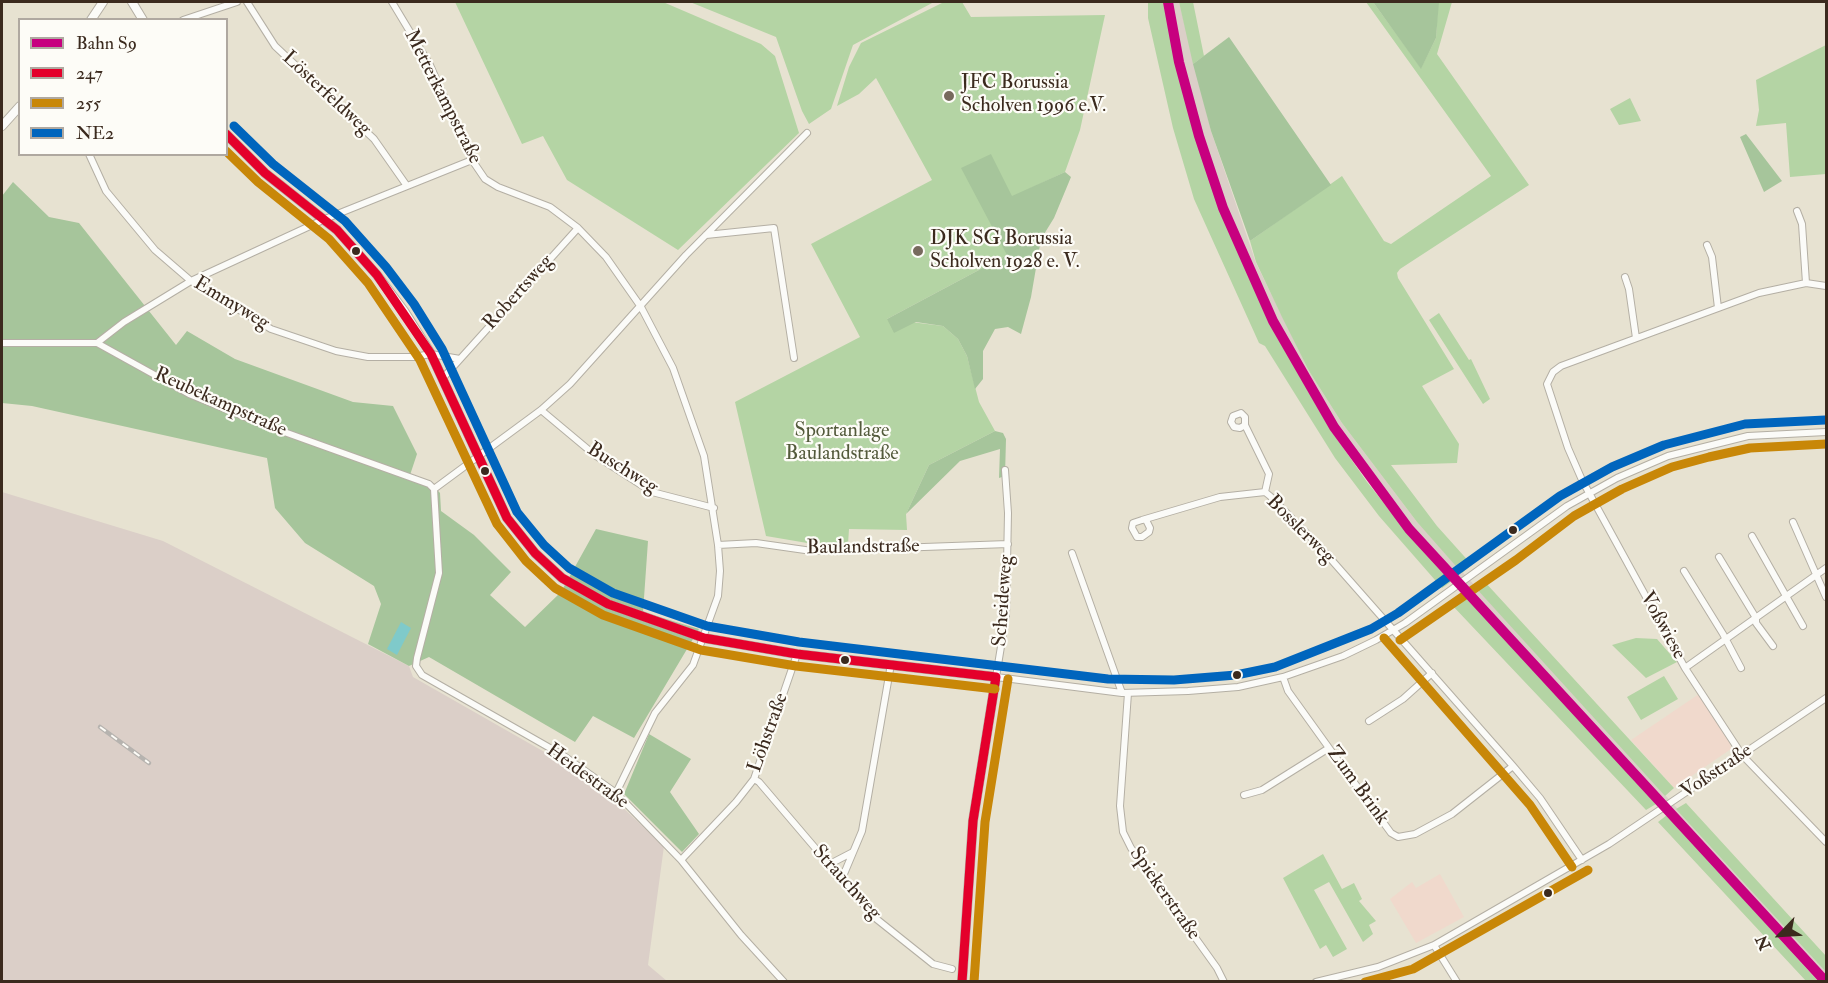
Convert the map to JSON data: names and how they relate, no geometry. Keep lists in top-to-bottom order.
{
  "streets": {
    "street": [
      "Lösterfeldweg",
      "Metterkampstraße",
      "Robertsweg",
      "Emmyweg",
      "Reubekampstraße",
      "Buschweg",
      "Bosslerweg",
      "Baulandstraße",
      "Scheideweg",
      "Voßwiese",
      "Löhstraße",
      "Voßstraße",
      "Heidestraße",
      "Zum Brink",
      "Strauchweg",
      "Spiekerstraße"
    ]
  },
  "crossings": [
    ["Metterkampstraße", "Robertsweg"],
    ["Metterkampstraße", "Buschweg"],
    ["Metterkampstraße", "Baulandstraße"],
    ["Metterkampstraße", "Heidestraße"],
    ["Reubekampstraße", "Heidestraße"],
    ["Bosslerweg", "Voßstraße"],
    ["Bosslerweg", "Zum Brink"],
    ["Baulandstraße", "Scheideweg"],
    ["Voßwiese", "Voßstraße"],
    ["Löhstraße", "Heidestraße"],
    ["Löhstraße", "Strauchweg"]
  ],
  "parks": ["Sportanlage Baulandstraße"],
  "places": ["JFC Borussia Scholven 1996 e.V.", "DJK SG Borussia Scholven 1928 e. V."],
  "lines": [
    "rail line S9",
    "transit line NE2",
    "transit line 247",
    "transit line 255"
  ],
  "legend": [
    "Bahn S9",
    "247",
    "255",
    "NE2"
  ],
  "north": "bottom left"
}
